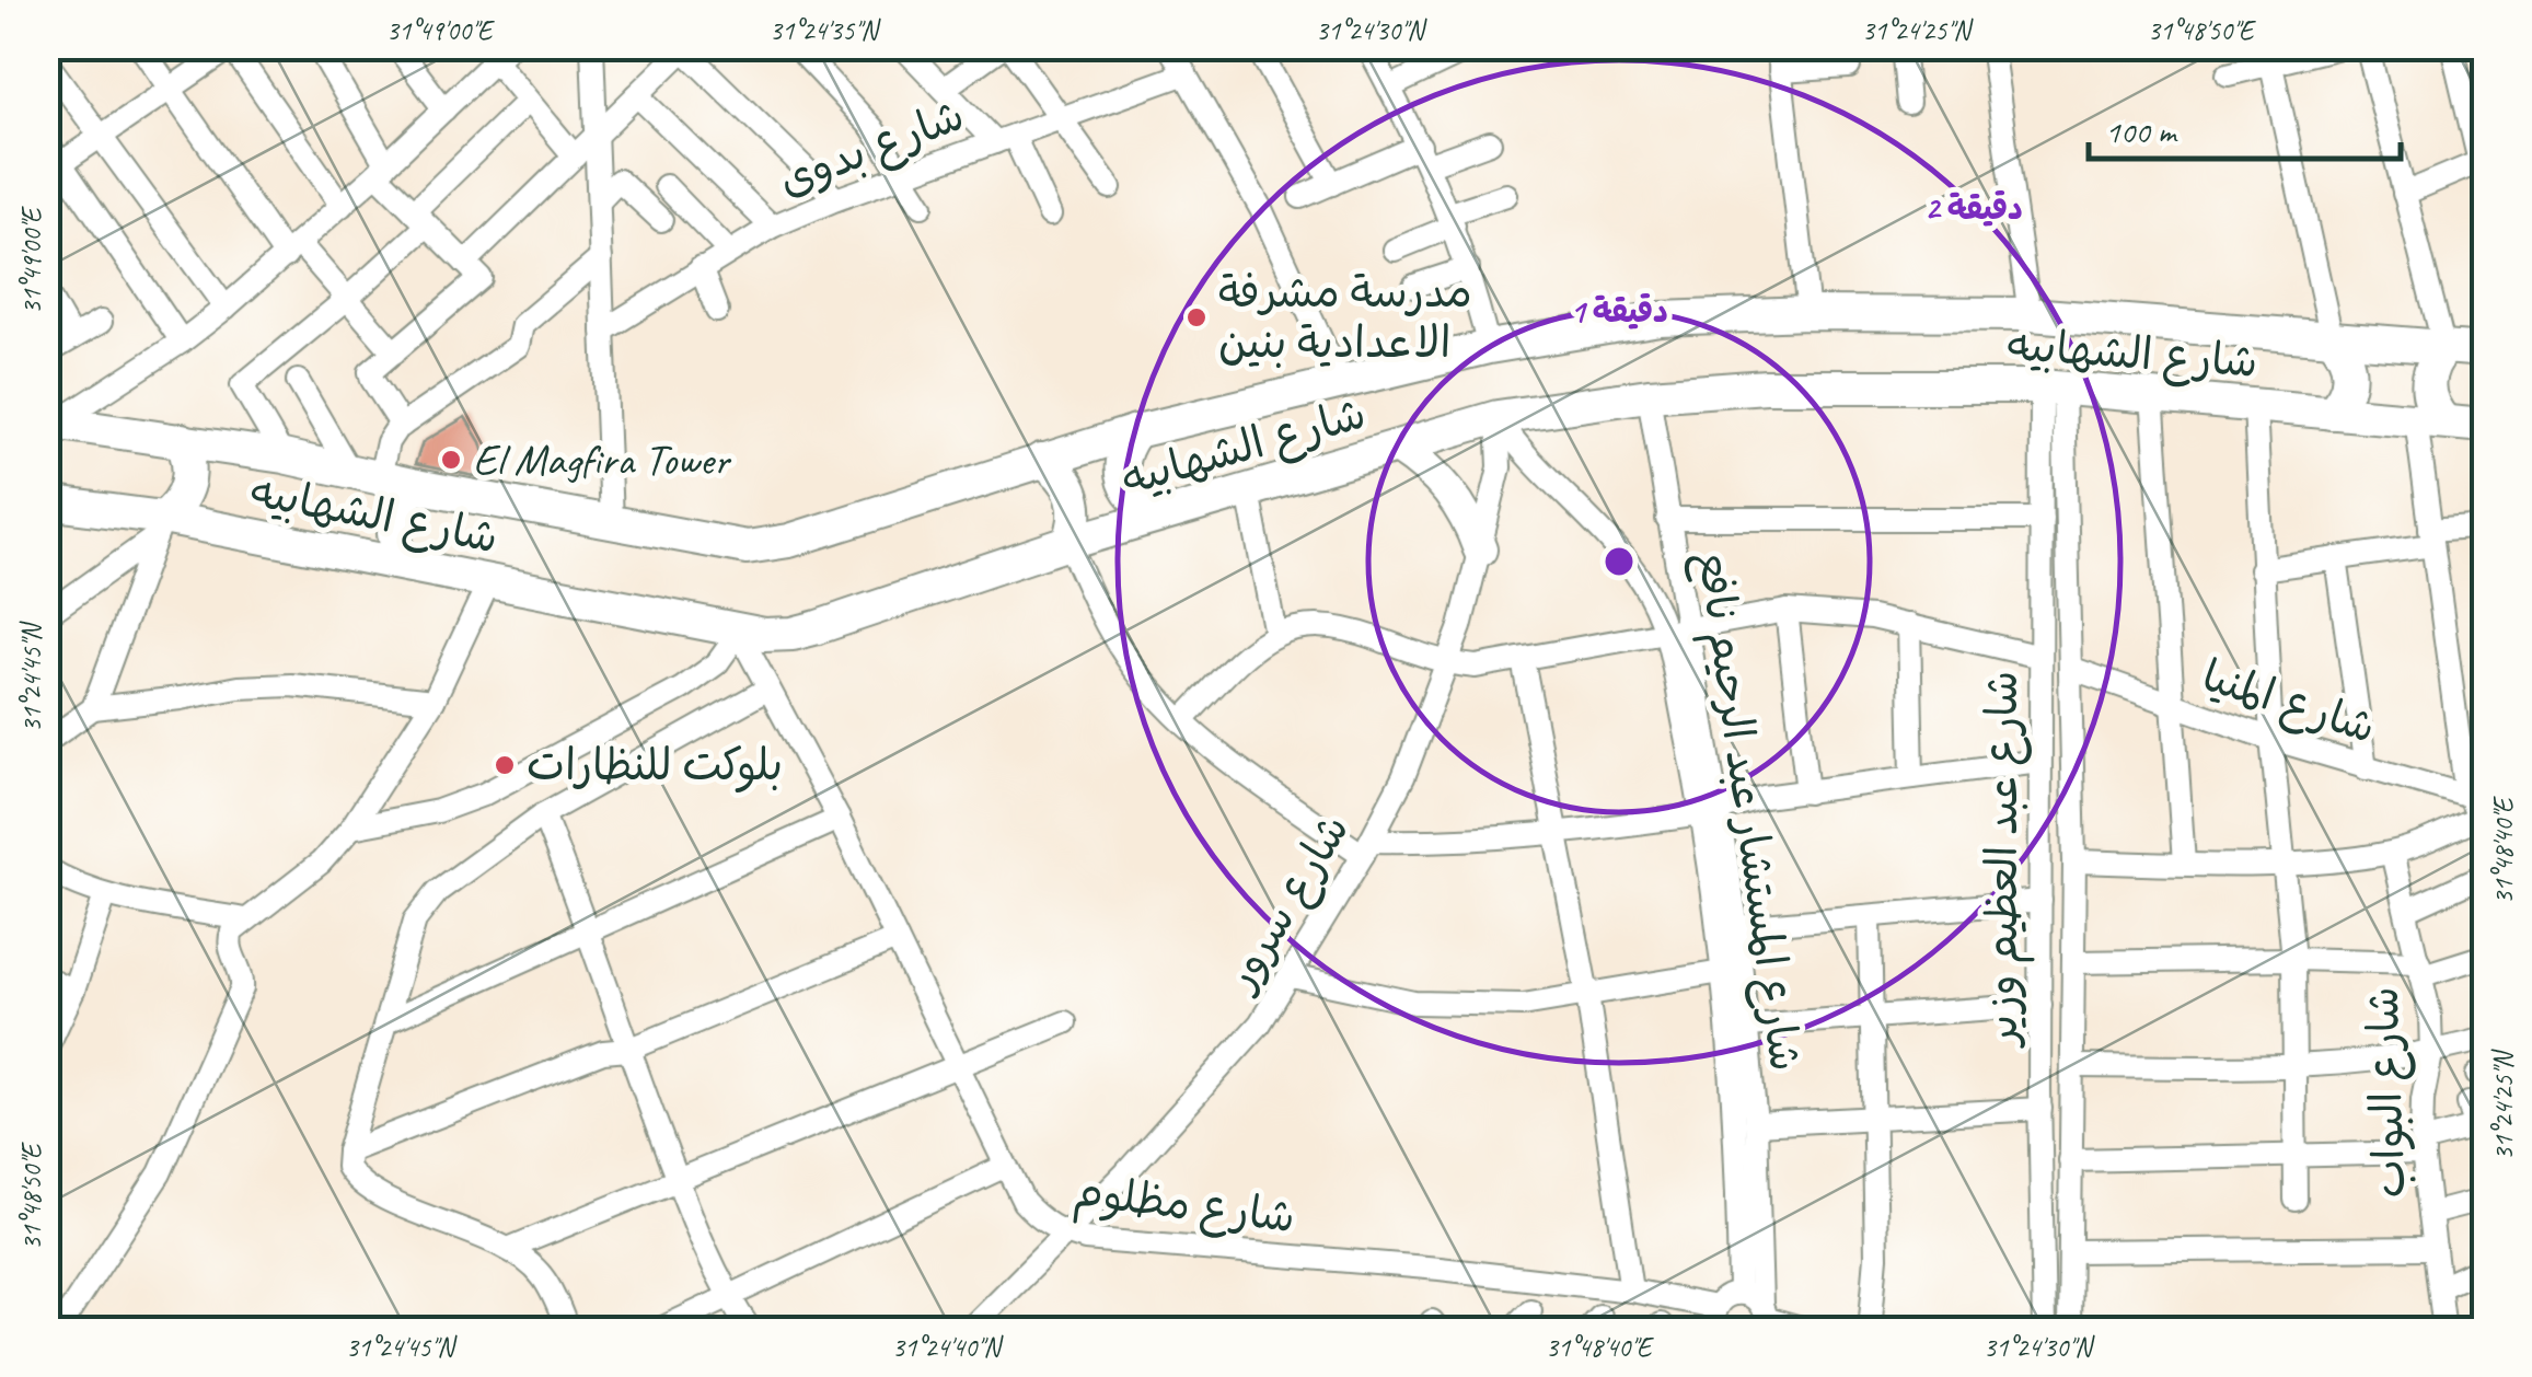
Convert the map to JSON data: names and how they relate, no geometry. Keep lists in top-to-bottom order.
{
  "streets": {
    "highway": ["شارع الشهابيه"],
    "street": [
      "شارع بدوى",
      "شارع المنيا",
      "شارع المستشار عبد الرحيم نافع",
      "شارع عبد العظيم وزير",
      "شارع سرور",
      "شارع البواب",
      "شارع مظلوم"
    ]
  },
  "crossings": [
    ["شارع الشهابيه", "شارع المستشار عبد الرحيم نافع"],
    ["شارع الشهابيه", "شارع عبد العظيم وزير"],
    ["شارع الشهابيه", "شارع سرور"],
    ["شارع الشهابيه", "شارع مظلوم"],
    ["شارع المنيا", "شارع عبد العظيم وزير"],
    ["شارع المستشار عبد الرحيم نافع", "شارع سرور"],
    ["شارع سرور", "شارع مظلوم"]
  ],
  "places": ["مدرسة مشرفة الاعدادية بنين", "El Magfira Tower", "بلوكت للنظارات"],
  "scale_bar": "100 m",
  "coordinates": [
    "31°49'00\"E",
    "31°24'35\"N",
    "31°24'30\"N",
    "31°24'25\"N",
    "31°48'50\"E",
    "31°24'45\"N",
    "31°48'40\"E",
    "31°24'40\"N"
  ],
  "rings": ["2 دقيقة", "1 دقيقة"]
}
